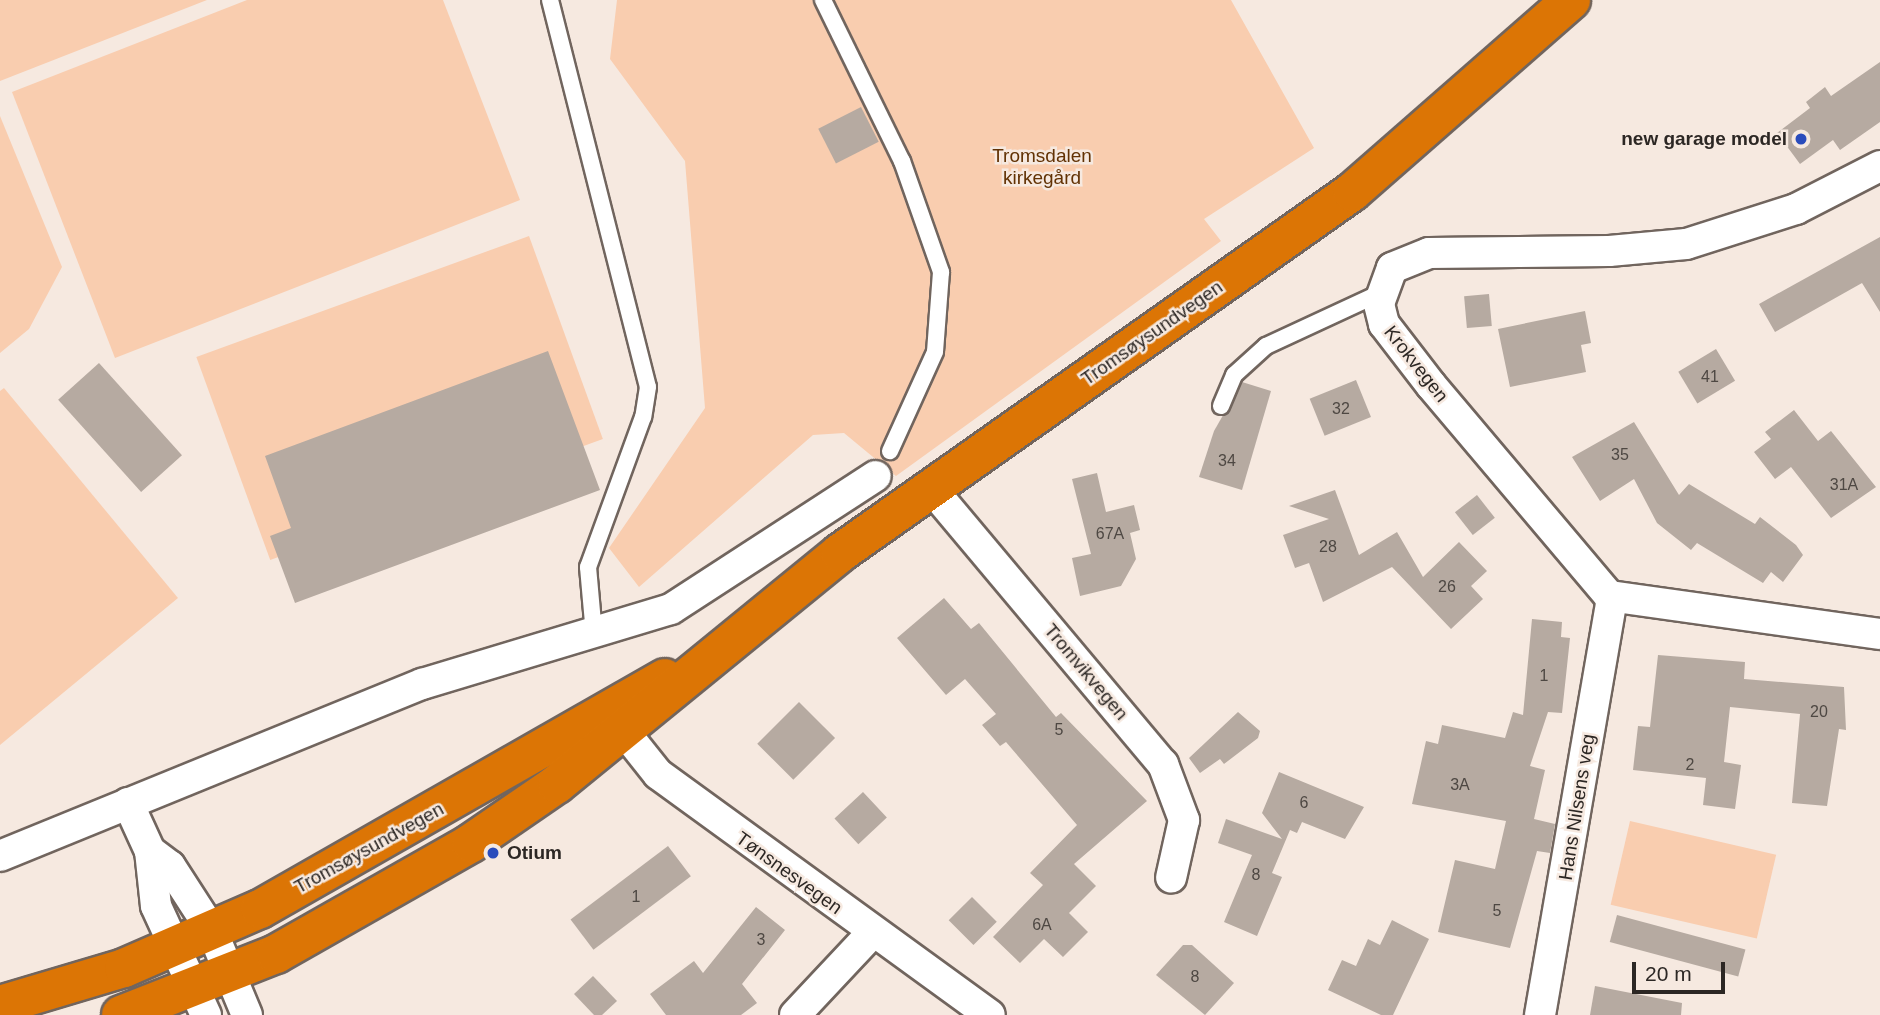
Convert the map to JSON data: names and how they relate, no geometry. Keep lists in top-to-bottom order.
{
  "streets": {
    "highway": ["Tromsøysundvegen"],
    "street": [
      "Krokvegen",
      "Tromvikvegen",
      "Hans Nilsens veg",
      "Tønsnesvegen"
    ]
  },
  "crossings": [
    ["Tromsøysundvegen", "Tromvikvegen"],
    ["Tromsøysundvegen", "Tønsnesvegen"],
    ["Krokvegen", "Hans Nilsens veg"]
  ],
  "parks": ["Tromsdalen kirkegård"],
  "places": ["new garage model", "Otium"],
  "house_numbers": [
    "41",
    "32",
    "35",
    "34",
    "31A",
    "67A",
    "28",
    "26",
    "1",
    "20",
    "5",
    "2",
    "3A",
    "6",
    "8",
    "1",
    "5",
    "6A",
    "3",
    "8"
  ],
  "scale_bar": "20 m"
}
